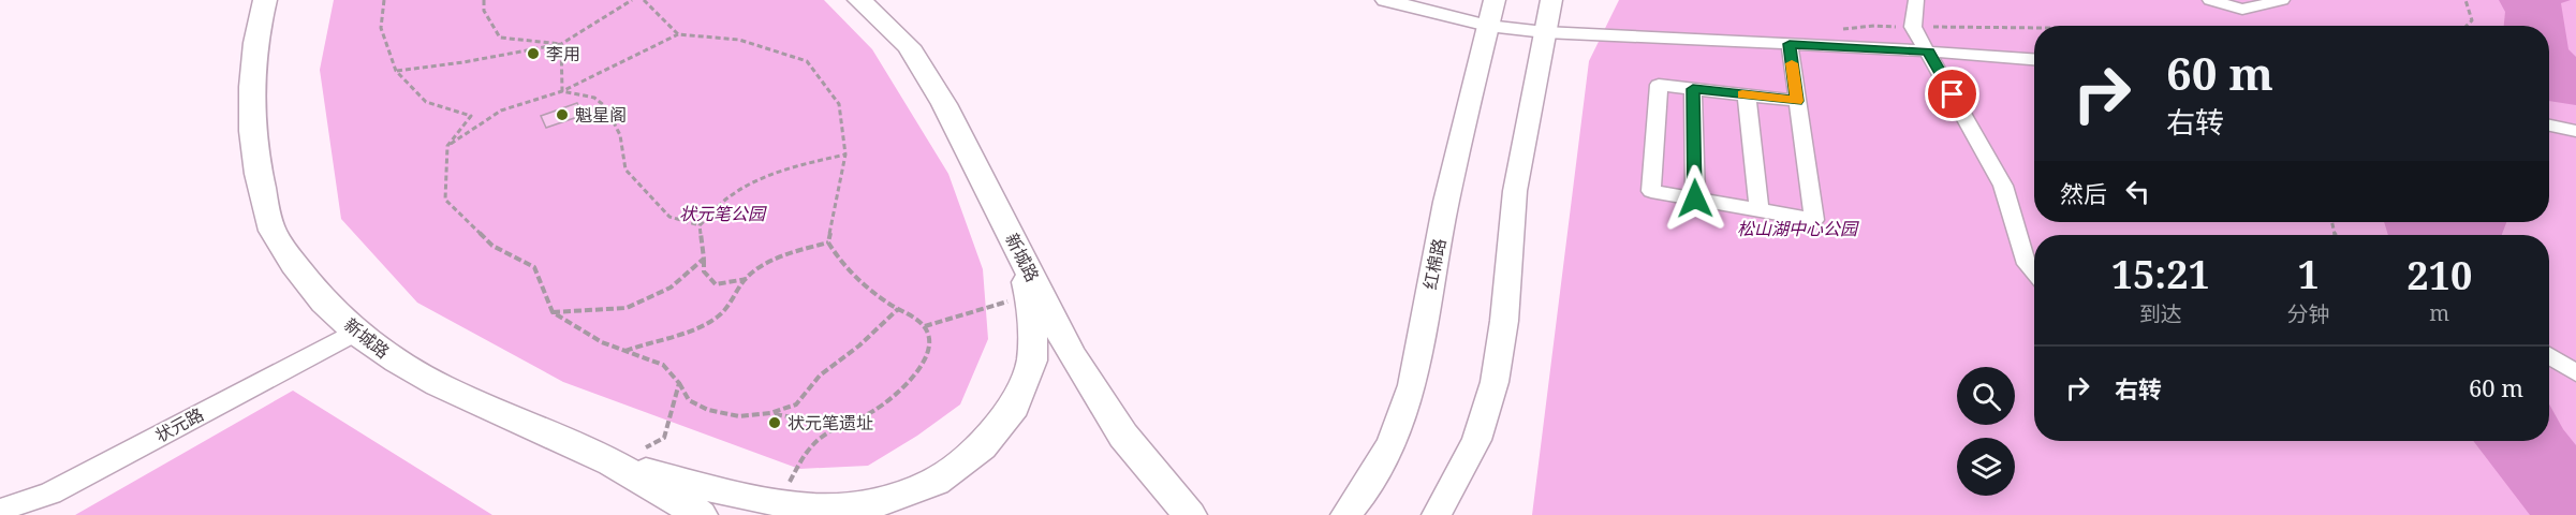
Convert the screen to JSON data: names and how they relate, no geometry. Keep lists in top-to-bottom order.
{
  "streets": {
    "main road": ["新城路", "红棉路"],
    "street": ["状元路"]
  },
  "crossings": [
    ["新城路", "状元路"]
  ],
  "parks": ["状元笔公园", "松山湖中心公园"],
  "places": ["李用", "魁星阁", "状元笔遗址"],
  "page": {
    "turn": ["60 m", "右转"],
    "then": "然后",
    "eta": [
      "15:21",
      "到达",
      "1",
      "分钟",
      "210",
      "m"
    ],
    "list": [
      {
        "name": "右转",
        "value": "60 m"
      }
    ]
  }
}
